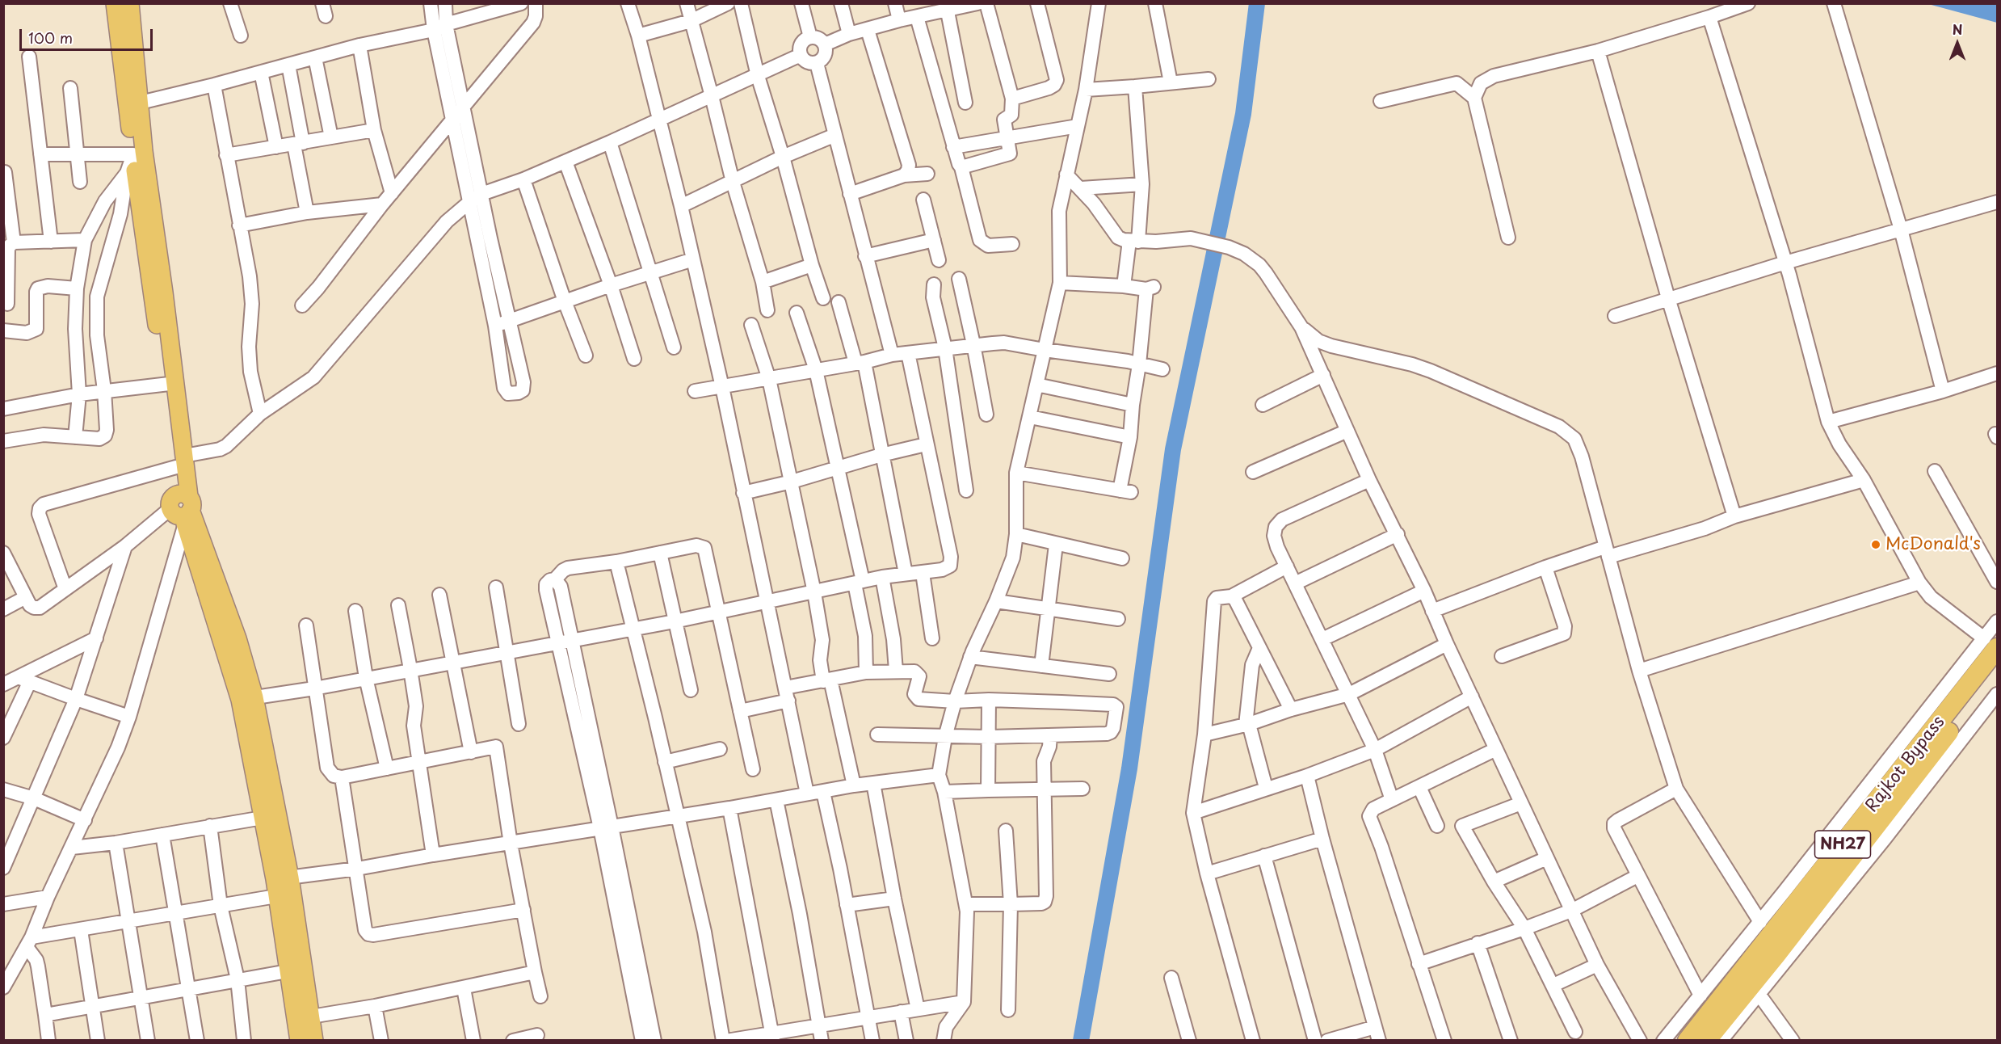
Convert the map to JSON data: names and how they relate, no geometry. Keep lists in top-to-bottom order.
{
  "streets": {
    "highway": ["Rajkot Bypass", "NH27"]
  },
  "places": ["McDonald's"],
  "scale_bar": "100 m",
  "north": "top"
}
